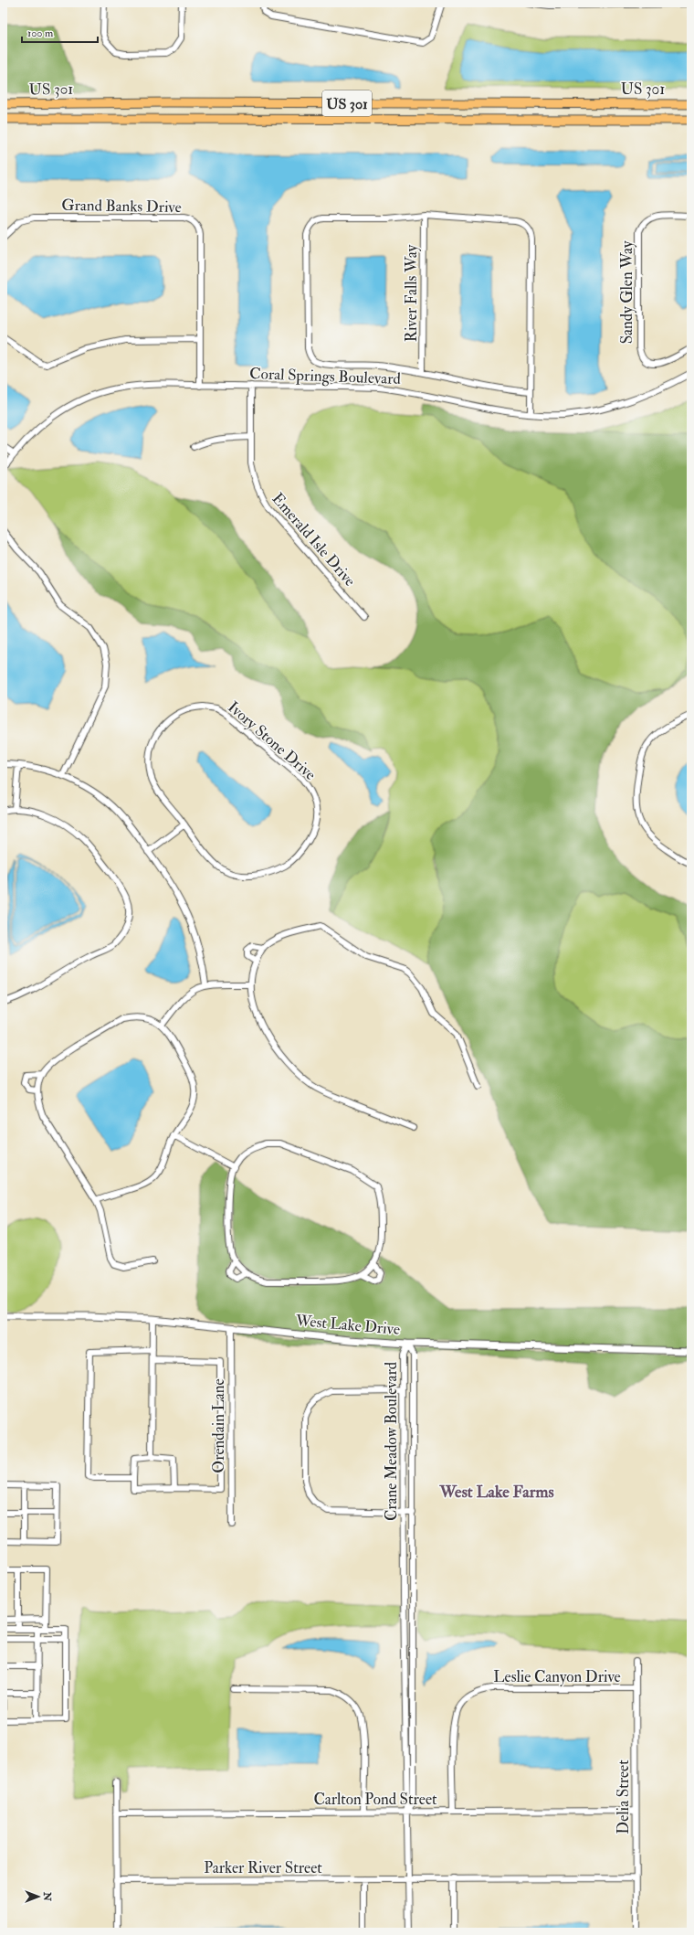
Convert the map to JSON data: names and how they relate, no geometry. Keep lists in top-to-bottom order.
{
  "streets": {
    "main road": ["US 301"],
    "street": [
      "Grand Banks Drive",
      "Sandy Glen Way",
      "River Falls Way",
      "Coral Springs Boulevard",
      "Emerald Isle Drive",
      "Ivory Stone Drive",
      "West Lake Drive",
      "Orendain Lane",
      "Crane Meadow Boulevard",
      "Leslie Canyon Drive",
      "Delia Street",
      "Carlton Pond Street",
      "Parker River Street"
    ]
  },
  "crossings": [
    ["Grand Banks Drive", "Coral Springs Boulevard"],
    ["Coral Springs Boulevard", "Emerald Isle Drive"],
    ["West Lake Drive", "Orendain Lane"],
    ["West Lake Drive", "Crane Meadow Boulevard"],
    ["Crane Meadow Boulevard", "Carlton Pond Street"],
    ["Crane Meadow Boulevard", "Parker River Street"],
    ["Leslie Canyon Drive", "Delia Street"],
    ["Leslie Canyon Drive", "Carlton Pond Street"],
    ["Delia Street", "Carlton Pond Street"],
    ["Delia Street", "Parker River Street"]
  ],
  "districts": ["West Lake Farms"],
  "scale_bar": "100 m",
  "north": "right"
}
